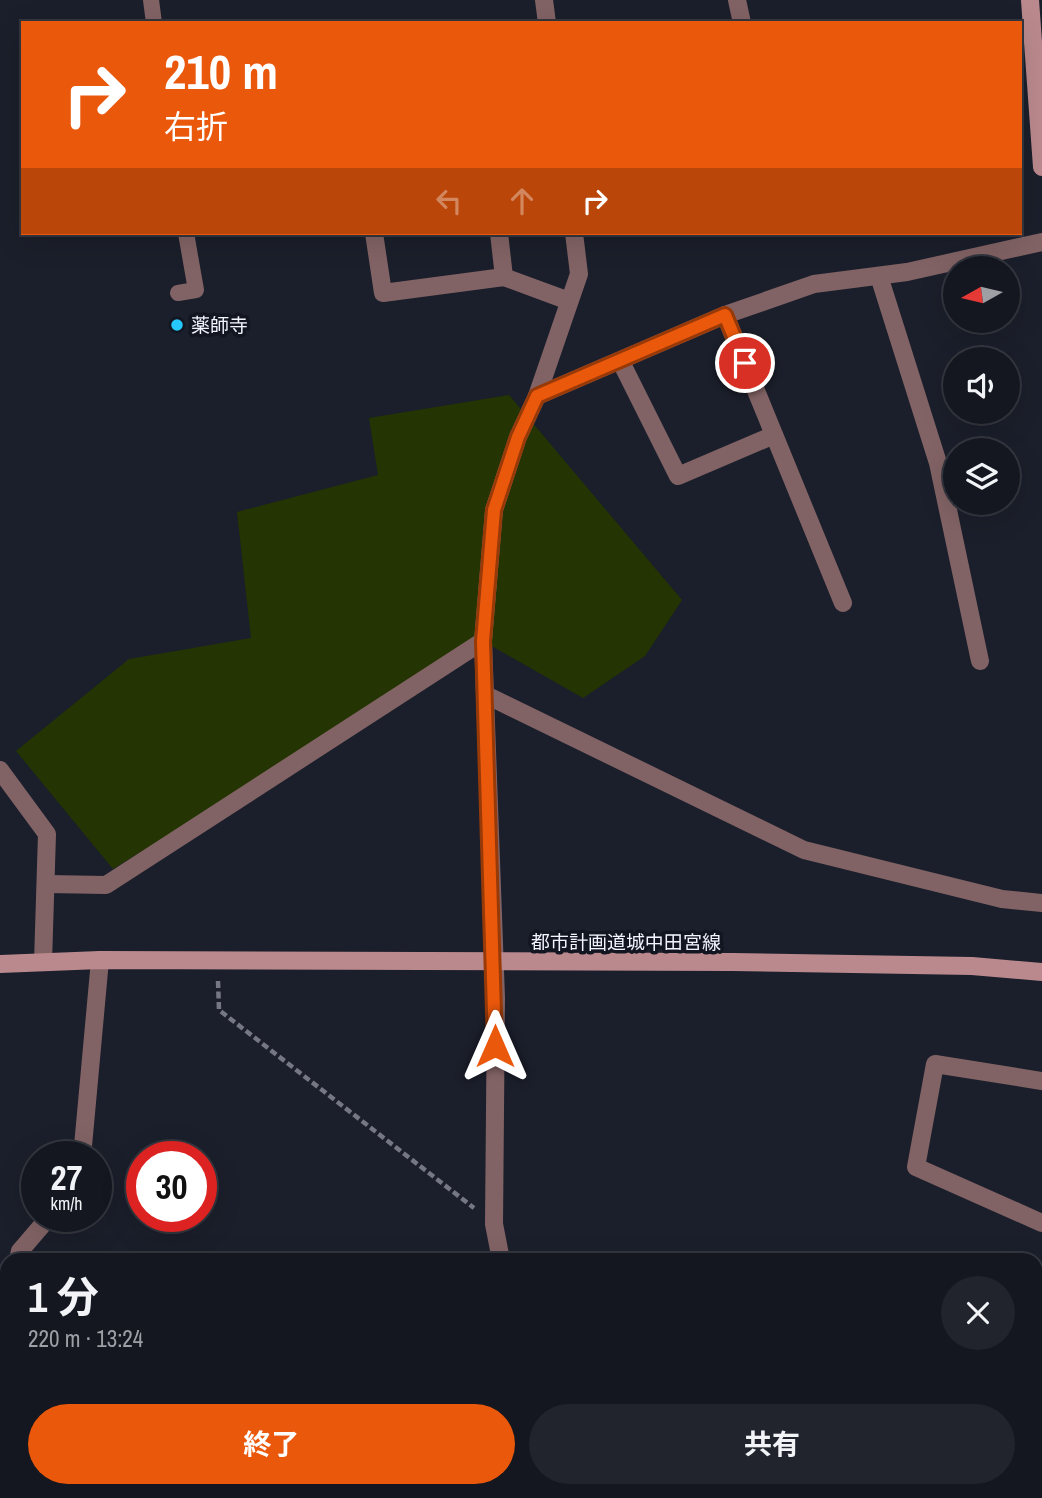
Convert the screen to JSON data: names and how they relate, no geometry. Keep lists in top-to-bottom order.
{
  "streets": {
    "street": ["都市計画道城中田宮線"]
  },
  "places": ["薬師寺"],
  "north": "left",
  "page": {
    "turn": ["210 m", "右折"],
    "speed": "27 km/h",
    "limit": "30",
    "heading": ["1 分", "220 m · 13:24"],
    "buttons": ["終了", "共有"]
  }
}
